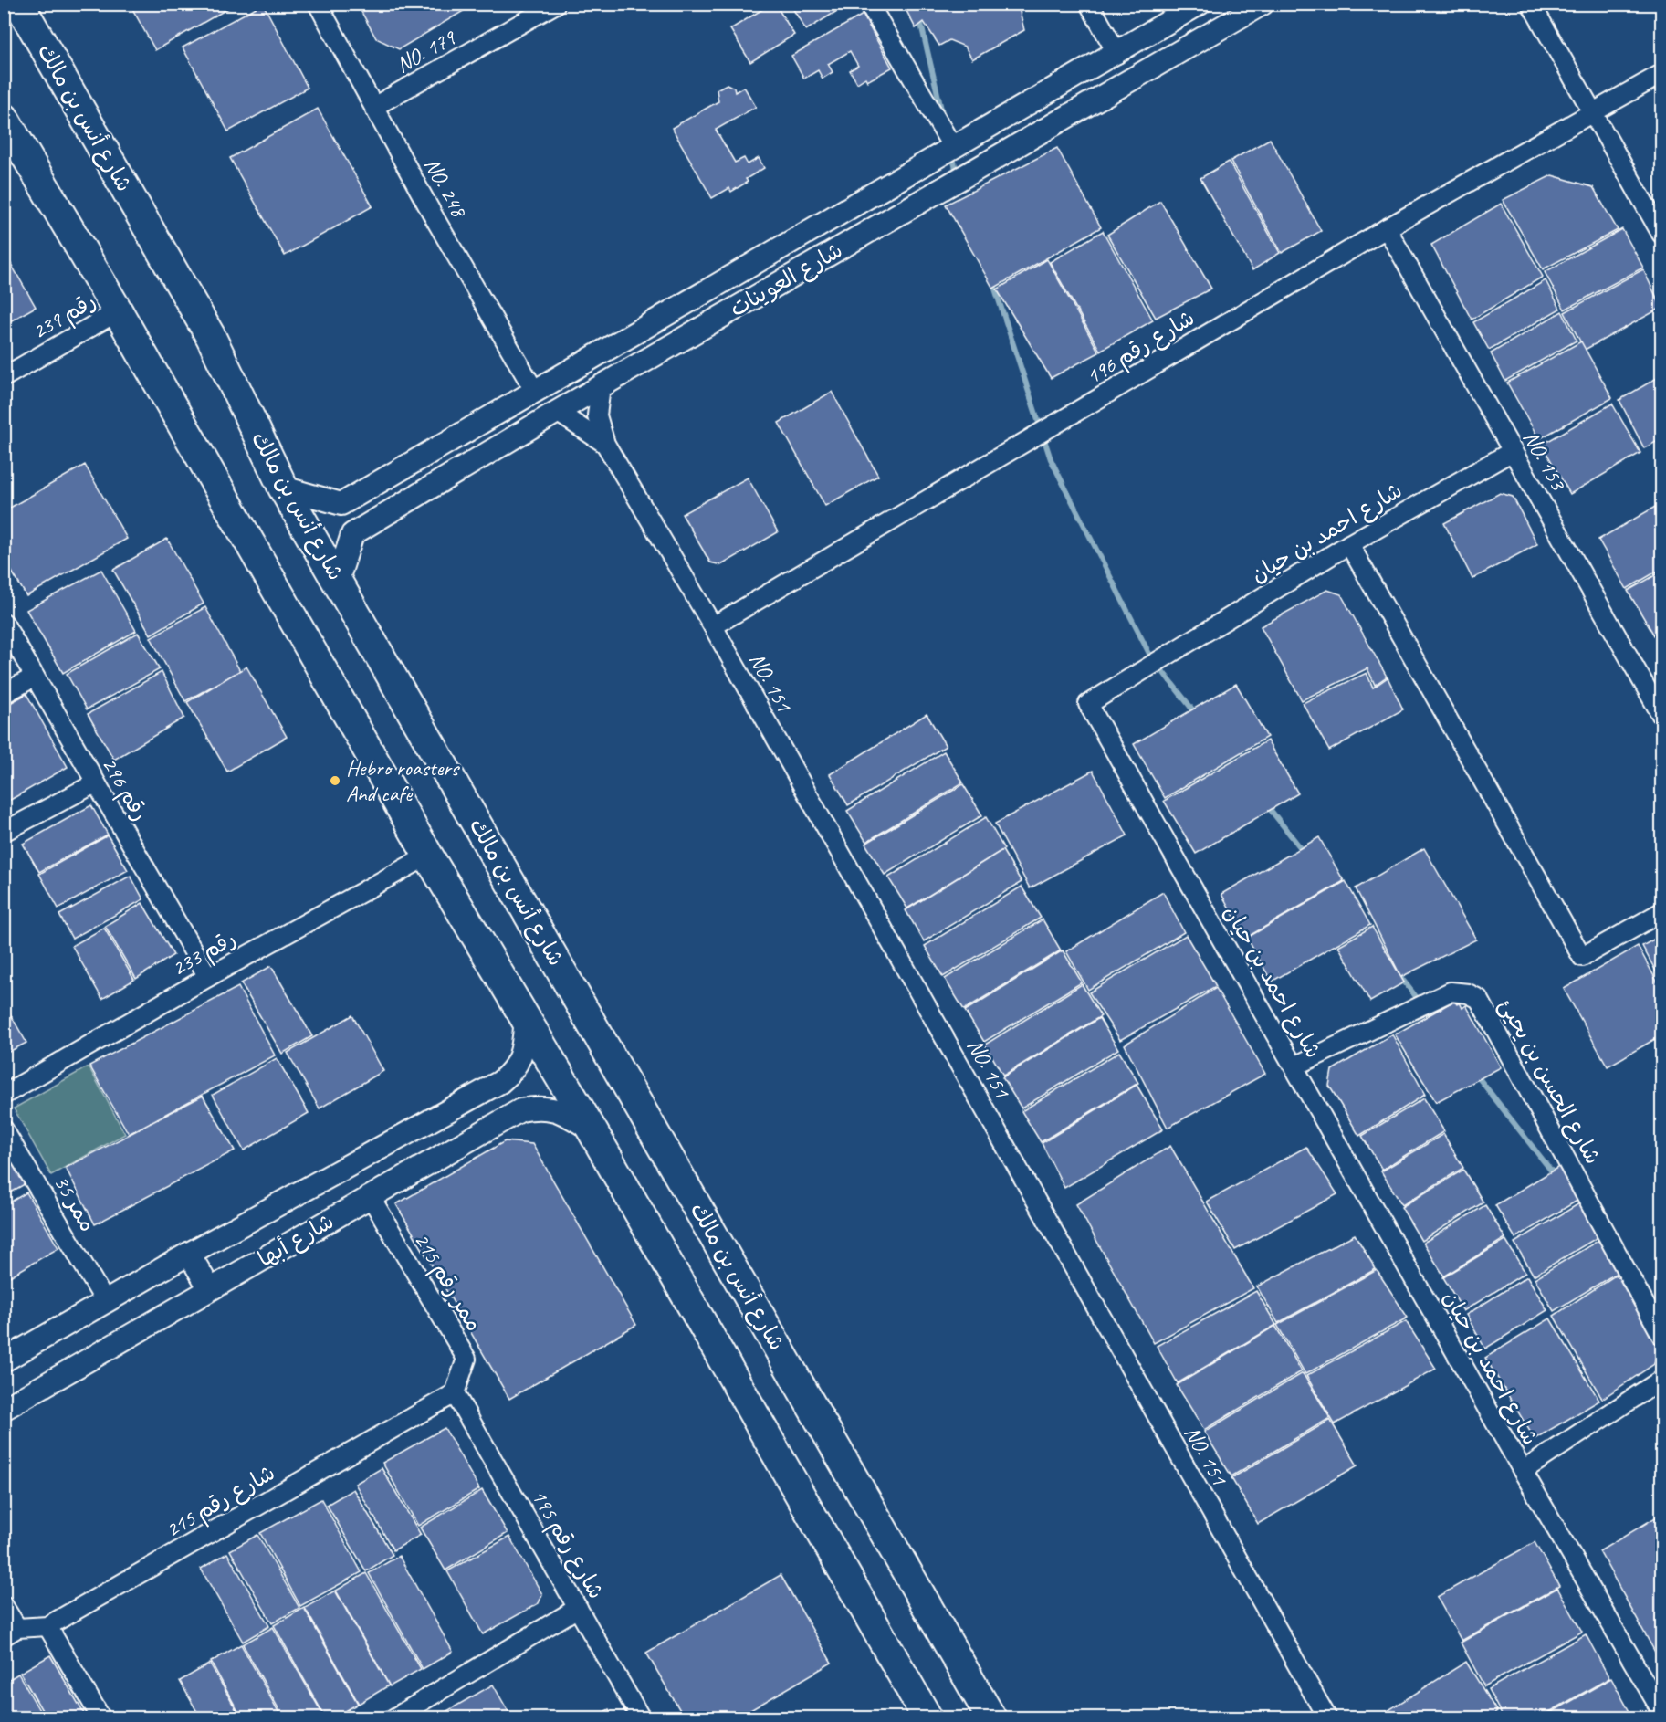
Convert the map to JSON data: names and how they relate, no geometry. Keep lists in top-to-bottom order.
{
  "streets": {
    "main road": ["شارع أنس بن مالك"],
    "street": [
      "NO. 179",
      "NO. 248",
      "شارع العوينات",
      "رقم 239",
      "شارع رقم 196",
      "NO. 153",
      "شارع احمد بن حيان",
      "NO. 151",
      "رقم 296",
      "رقم 233",
      "شارع الحسن بن يحيئ",
      "ممر 35",
      "شارع أبها",
      "ممر رقم 215",
      "شارع رقم 215",
      "شارع رقم 195"
    ]
  },
  "crossings": [
    ["NO. 179", "NO. 248"],
    ["شارع أنس بن مالك", "شارع العوينات"],
    ["NO. 248", "شارع العوينات"],
    ["شارع العوينات", "NO. 151"],
    ["شارع رقم 196", "NO. 153"],
    ["شارع رقم 196", "NO. 151"],
    ["NO. 153", "شارع احمد بن حيان"],
    ["شارع احمد بن حيان", "شارع الحسن بن يحيئ"],
    ["رقم 296", "رقم 233"],
    ["ممر 35", "شارع أبها"],
    ["شارع أبها", "ممر رقم 215"],
    ["ممر رقم 215", "شارع رقم 215"],
    ["ممر رقم 215", "شارع رقم 195"],
    ["شارع رقم 215", "شارع رقم 195"]
  ],
  "places": ["Hebro roasters And cafe"]
}
